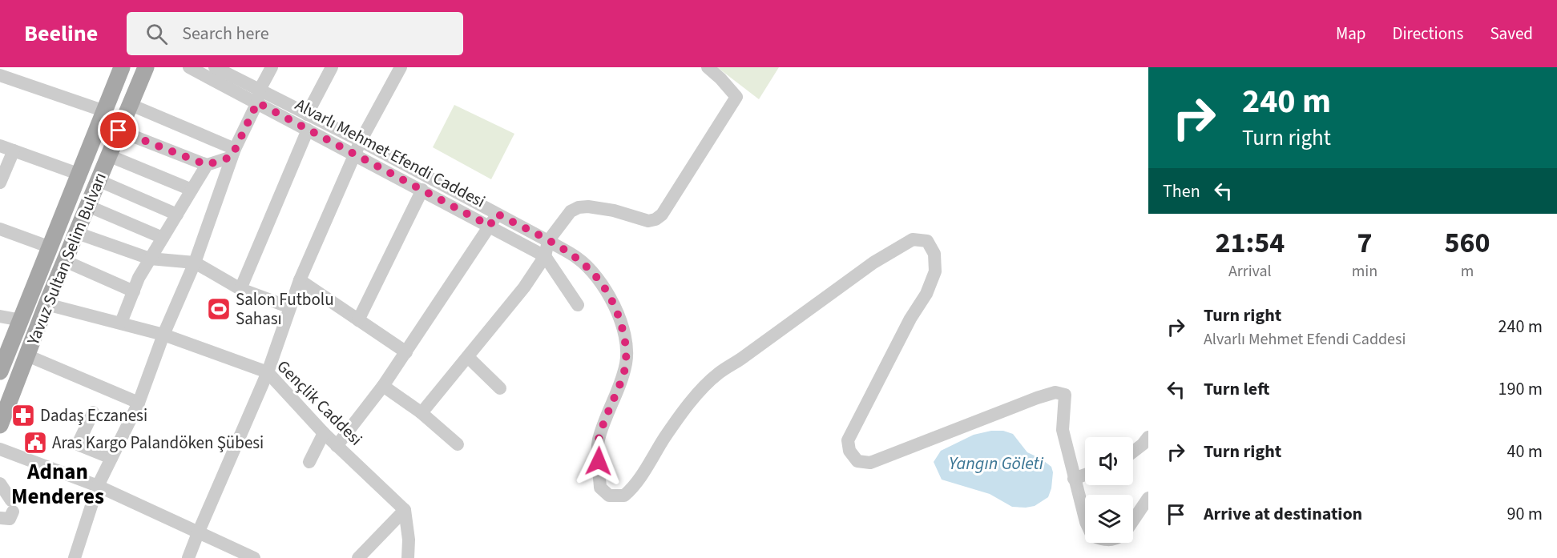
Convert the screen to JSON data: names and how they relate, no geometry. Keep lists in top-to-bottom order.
{
  "streets": {
    "main road": ["Yavuz Sultan Selim Bulvarı"],
    "street": ["Alvarlı Mehmet Efendi Caddesi", "Gençlik Caddesi"]
  },
  "crossings": [
    ["Yavuz Sultan Selim Bulvarı", "Gençlik Caddesi"]
  ],
  "districts": ["Adnan Menderes"],
  "water": ["Yangın Göleti"],
  "places": {
    "sports": ["Salon Futbolu Sahası"],
    "pharmacy": ["Dadaş Eczanesi"],
    "public building": ["Aras Kargo Palandöken Şübesi"]
  },
  "page": {
    "header": "Beeline",
    "search": "Search here",
    "nav": ["Map", "Directions", "Saved"],
    "turn": ["240 m", "Turn right"],
    "then": "Then",
    "eta": [
      "21:54",
      "Arrival",
      "7",
      "min",
      "560",
      "m"
    ],
    "list": [
      {
        "name": "Turn right",
        "note": "Alvarlı Mehmet Efendi Caddesi",
        "value": "240 m"
      },
      {
        "name": "Turn left",
        "value": "190 m"
      },
      {
        "name": "Turn right",
        "value": "40 m"
      },
      {
        "name": "Arrive at destination",
        "value": "90 m"
      }
    ]
  }
}
